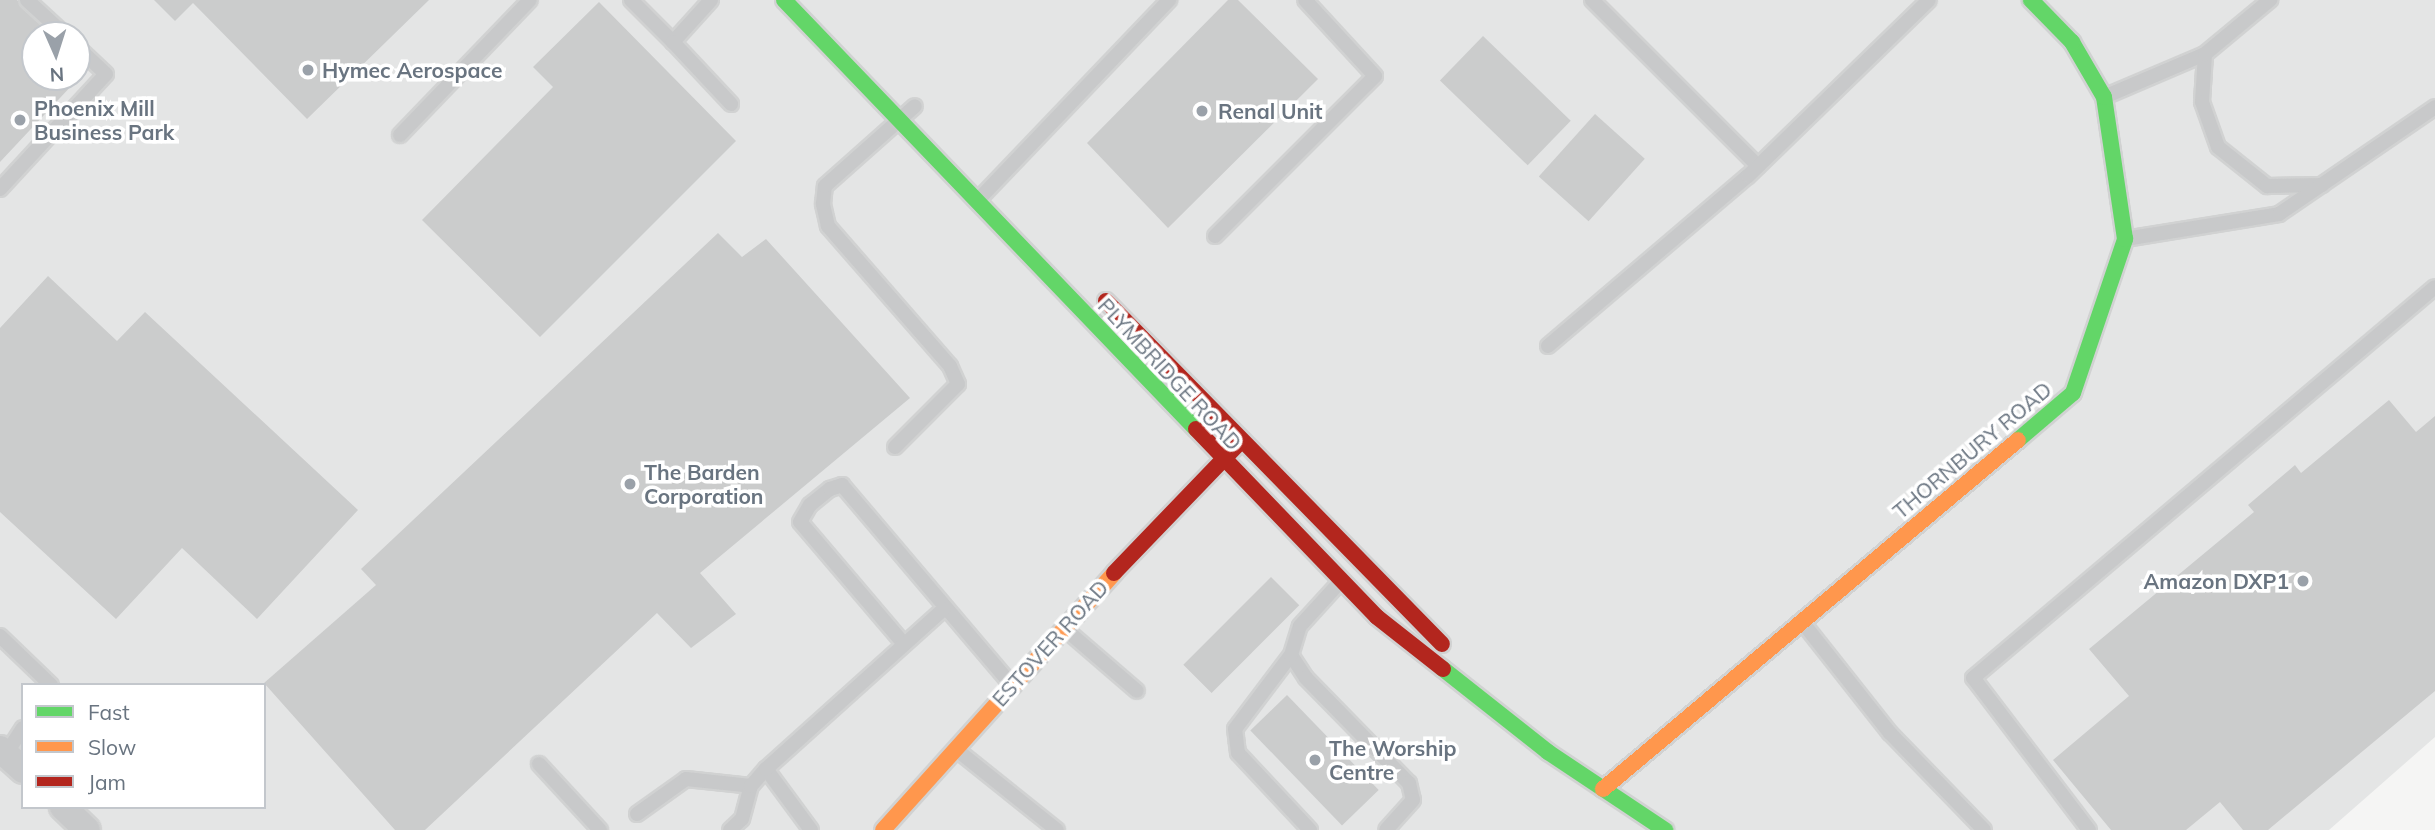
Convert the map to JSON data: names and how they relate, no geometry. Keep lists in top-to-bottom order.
{
  "streets": {
    "main road": ["PLYMBRIDGE ROAD", "THORNBURY ROAD", "ESTOVER ROAD"]
  },
  "crossings": [
    ["PLYMBRIDGE ROAD", "THORNBURY ROAD"],
    ["PLYMBRIDGE ROAD", "ESTOVER ROAD"]
  ],
  "places": [
    "Hymec Aerospace",
    "Renal Unit",
    "Phoenix Mill Business Park",
    "The Barden Corporation",
    "Amazon DXP1",
    "The Worship Centre"
  ],
  "legend": ["Fast", "Slow", "Jam"],
  "north": "bottom"
}
